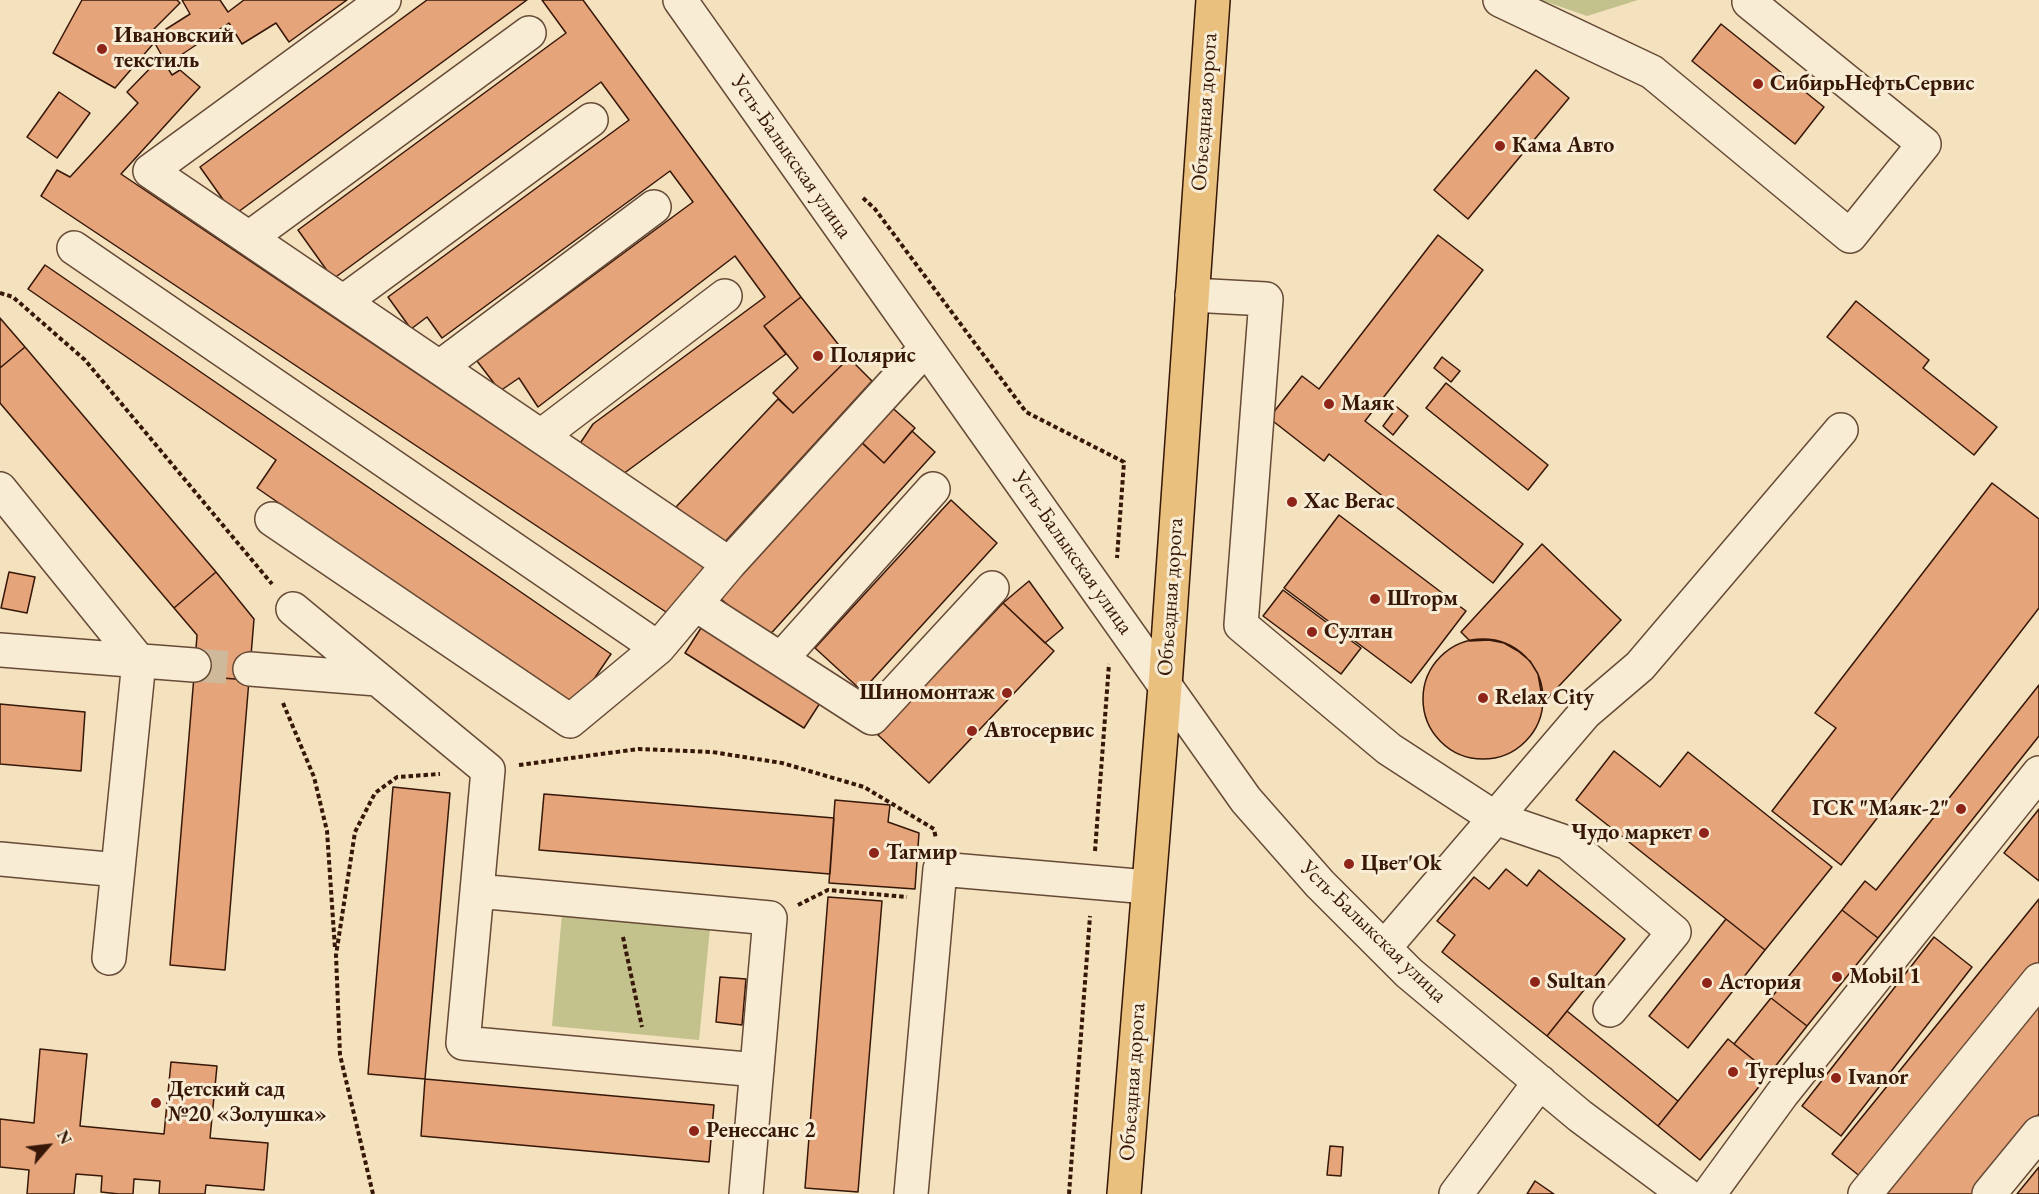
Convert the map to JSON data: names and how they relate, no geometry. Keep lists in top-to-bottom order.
{
  "streets": {
    "main road": ["Объездная дорога"],
    "street": ["Усть-Балыкская улица"]
  },
  "crossings": [
    ["Объездная дорога", "Усть-Балыкская улица"]
  ],
  "places": [
    "Ивановский текстиль",
    "СибирьНефтьСервис",
    "Кама Авто",
    "Полярис",
    "Маяк",
    "Хас Вегас",
    "Шторм",
    "Султан",
    "Шиномонтаж",
    "Relax City",
    "Автосервис",
    "ГСК \"Маяк-2\"",
    "Чудо маркет",
    "Тагмир",
    "Цвет'Ok",
    "Mobil 1",
    "Sultan",
    "Астория",
    "Tyreplus",
    "Ivanor",
    "Детский сад №20 «Золушка»",
    "Ренессанс 2"
  ],
  "north": "top right"
}
